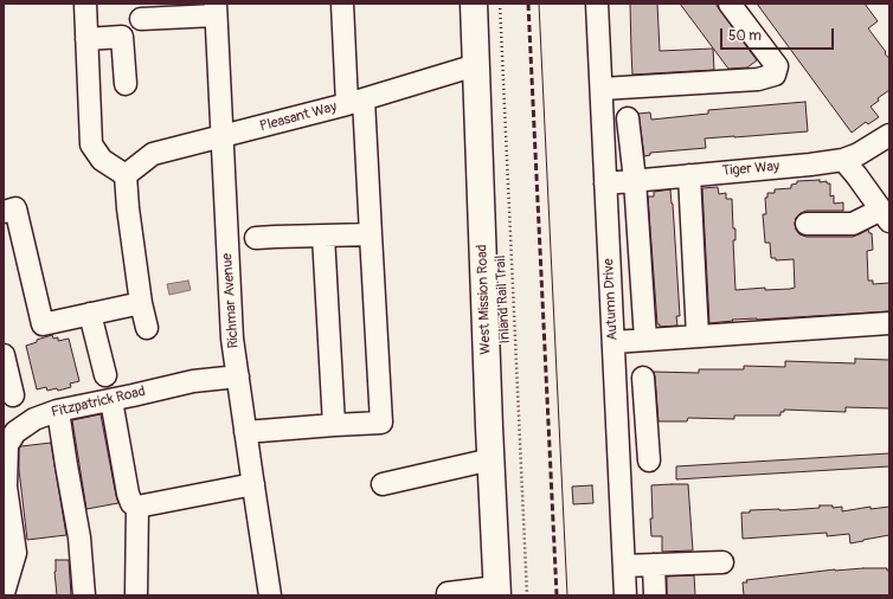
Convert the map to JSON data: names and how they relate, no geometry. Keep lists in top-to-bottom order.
{
  "streets": {
    "main road": ["West Mission Road"],
    "street": [
      "Pleasant Way",
      "Tiger Way",
      "Autumn Drive",
      "Richmar Avenue",
      "Fitzpatrick Road"
    ],
    "path": ["Inland Rail Trail"]
  },
  "crossings": [
    ["Pleasant Way", "West Mission Road"],
    ["Pleasant Way", "Richmar Avenue"],
    ["Tiger Way", "Autumn Drive"],
    ["Richmar Avenue", "Fitzpatrick Road"]
  ],
  "scale_bar": "50 m"
}
